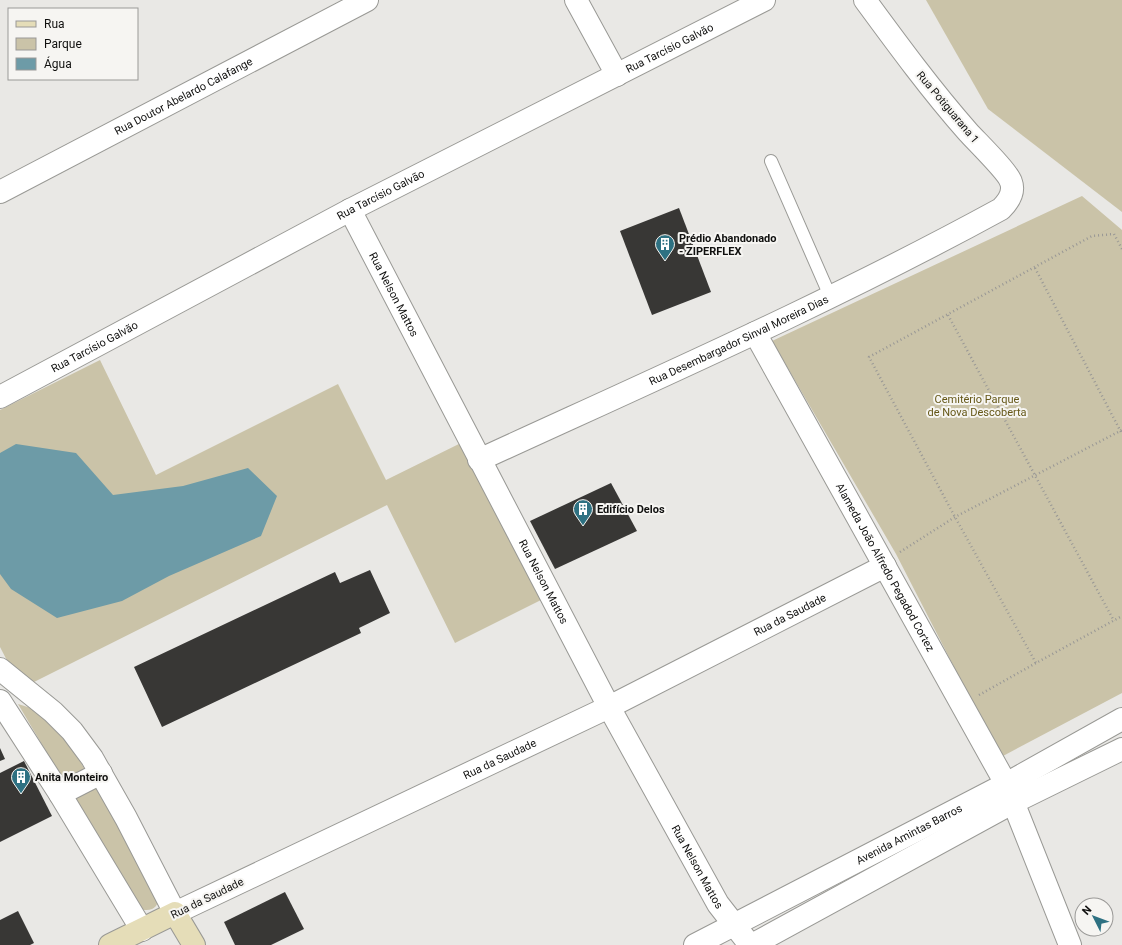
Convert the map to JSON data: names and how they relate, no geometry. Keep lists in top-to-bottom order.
{
  "streets": {
    "main road": ["Rua da Saudade"],
    "street": [
      "Rua Tarcísio Galvão",
      "Rua Doutor Abelardo Calafange",
      "Rua Potiguarana 1",
      "Rua Nelson Mattos",
      "Rua Desembargador Sinval Moreira Dias",
      "Alameda João Alfredo Pegadod Cortez",
      "Avenida Amintas Barros"
    ]
  },
  "crossings": [
    ["Rua Tarcísio Galvão", "Rua Nelson Mattos"],
    ["Rua Potiguarana 1", "Rua Desembargador Sinval Moreira Dias"],
    ["Rua Nelson Mattos", "Rua Desembargador Sinval Moreira Dias"],
    ["Rua Nelson Mattos", "Rua da Saudade"],
    ["Rua Nelson Mattos", "Avenida Amintas Barros"],
    ["Rua Desembargador Sinval Moreira Dias", "Alameda João Alfredo Pegadod Cortez"],
    ["Alameda João Alfredo Pegadod Cortez", "Rua da Saudade"],
    ["Alameda João Alfredo Pegadod Cortez", "Avenida Amintas Barros"]
  ],
  "parks": ["Cemitério Parque de Nova Descoberta"],
  "places": {
    "building": ["Prédio Abandonado - ZIPERFLEX", "Edifício Delos", "Anita Monteiro"]
  },
  "legend": ["Rua", "Parque", "Água"],
  "north": "top left"
}
